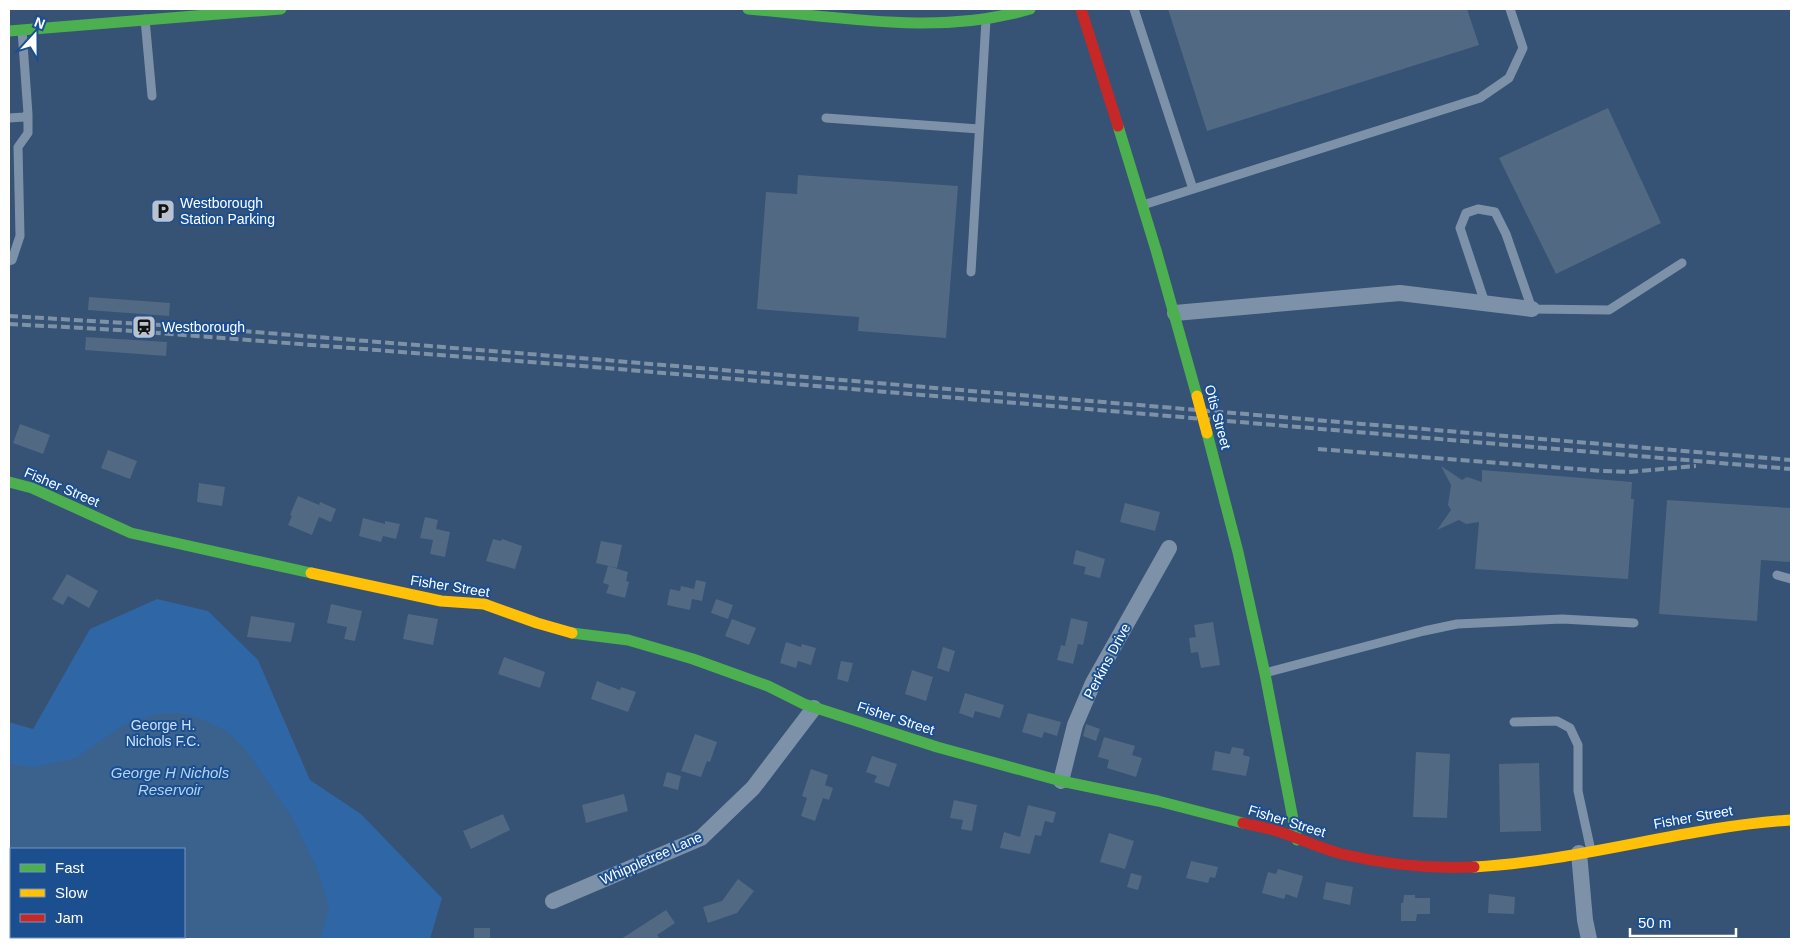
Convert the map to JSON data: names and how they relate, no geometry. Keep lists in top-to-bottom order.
{
  "streets": {
    "street": [
      "Otis Street",
      "Fisher Street",
      "Perkins Drive",
      "Whippletree Lane"
    ]
  },
  "crossings": [
    ["Otis Street", "Fisher Street"],
    ["Fisher Street", "Perkins Drive"],
    ["Fisher Street", "Whippletree Lane"]
  ],
  "water": ["George H Nichols Reservoir"],
  "parks": ["George H. Nichols F.C."],
  "places": {
    "parking": ["Westborough Station Parking"],
    "station": ["Westborough"]
  },
  "legend": ["Fast", "Slow", "Jam"],
  "scale_bar": "50 m",
  "north": "top"
}
